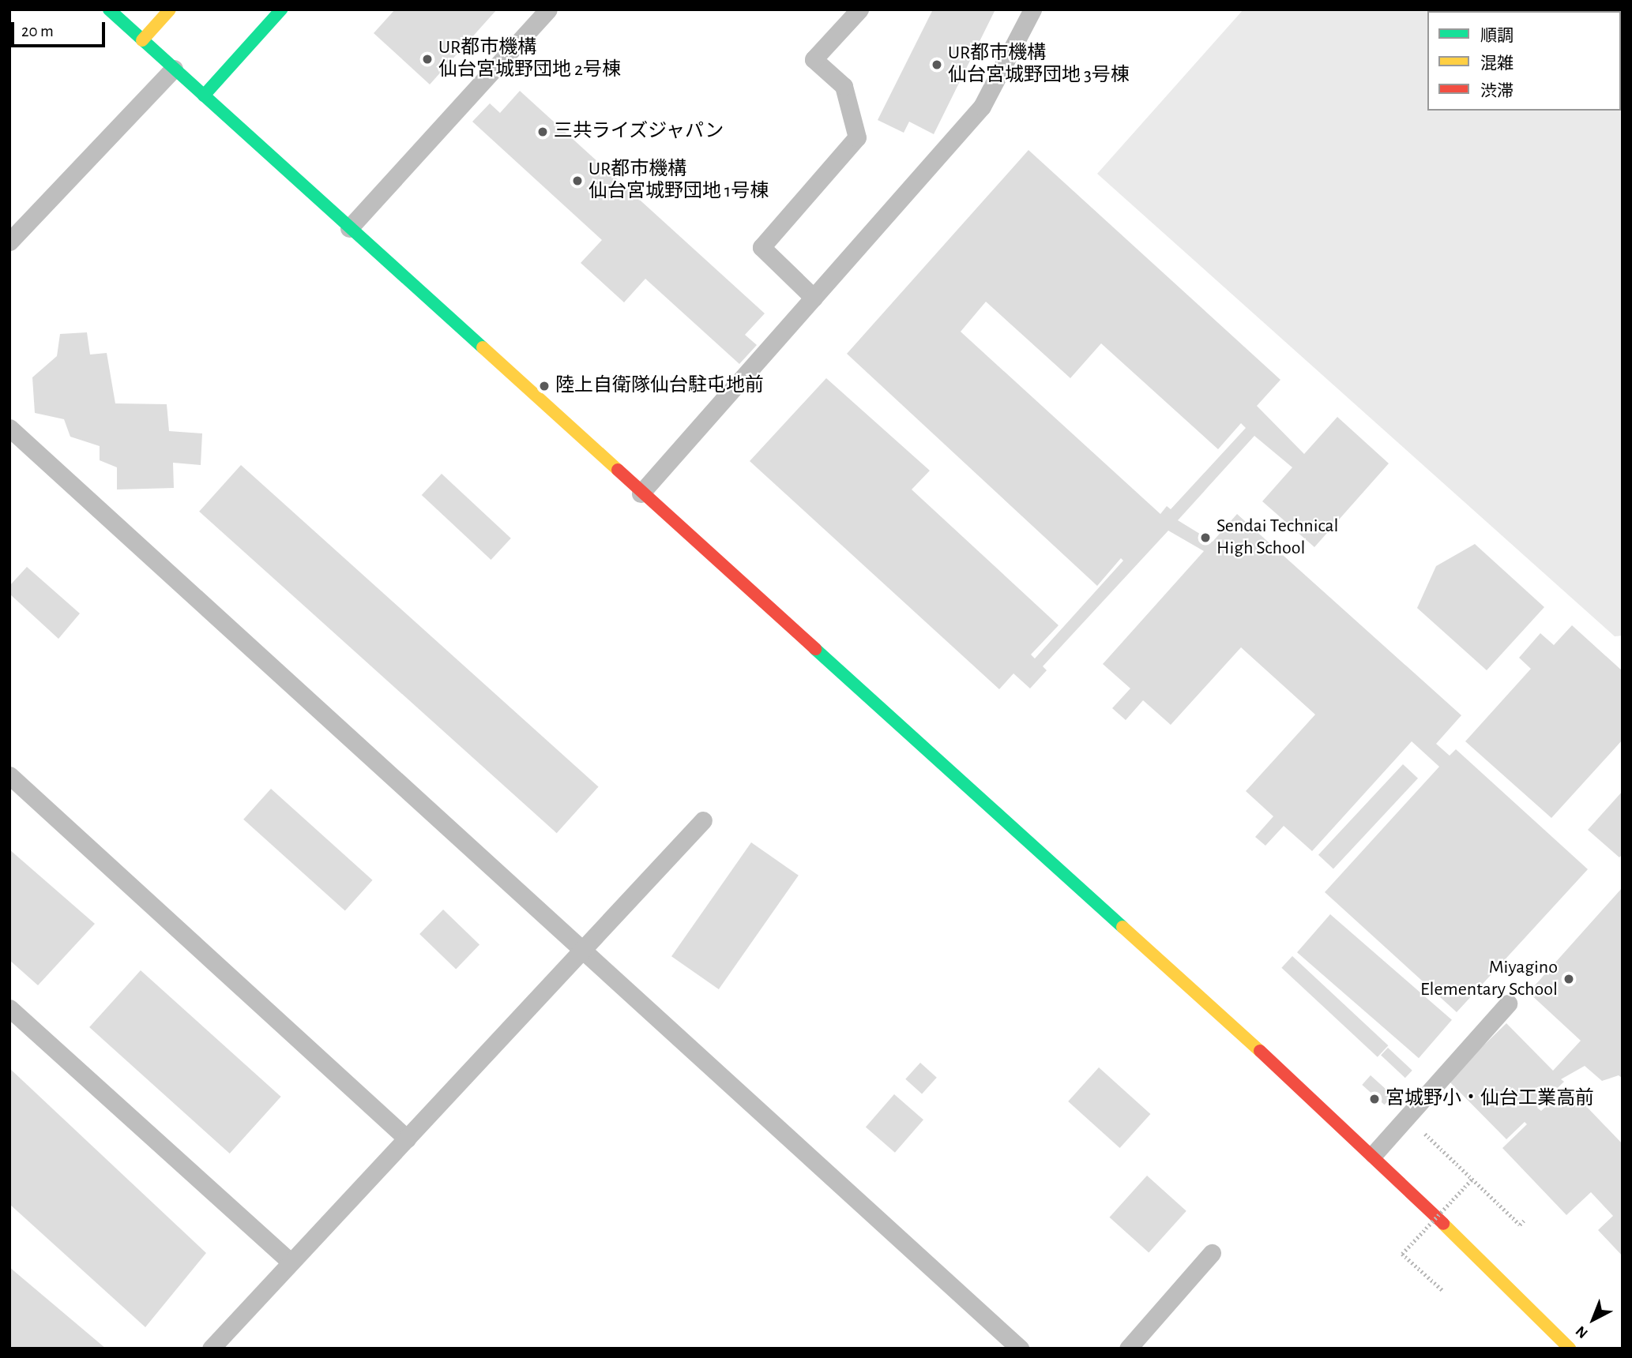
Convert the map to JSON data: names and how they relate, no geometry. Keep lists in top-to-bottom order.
{
  "places": [
    "UR都市機構 仙台宮城野団地 2号棟",
    "UR都市機構 仙台宮城野団地 3号棟",
    "三共ライズジャパン",
    "UR都市機構 仙台宮城野団地 1号棟",
    "陸上自衛隊仙台駐屯地前",
    "Sendai Technical High School",
    "Miyagino Elementary School",
    "宮城野小・仙台工業高前"
  ],
  "legend": ["順調", "混雑", "渋滞"],
  "scale_bar": "20 m",
  "north": "bottom left"
}
